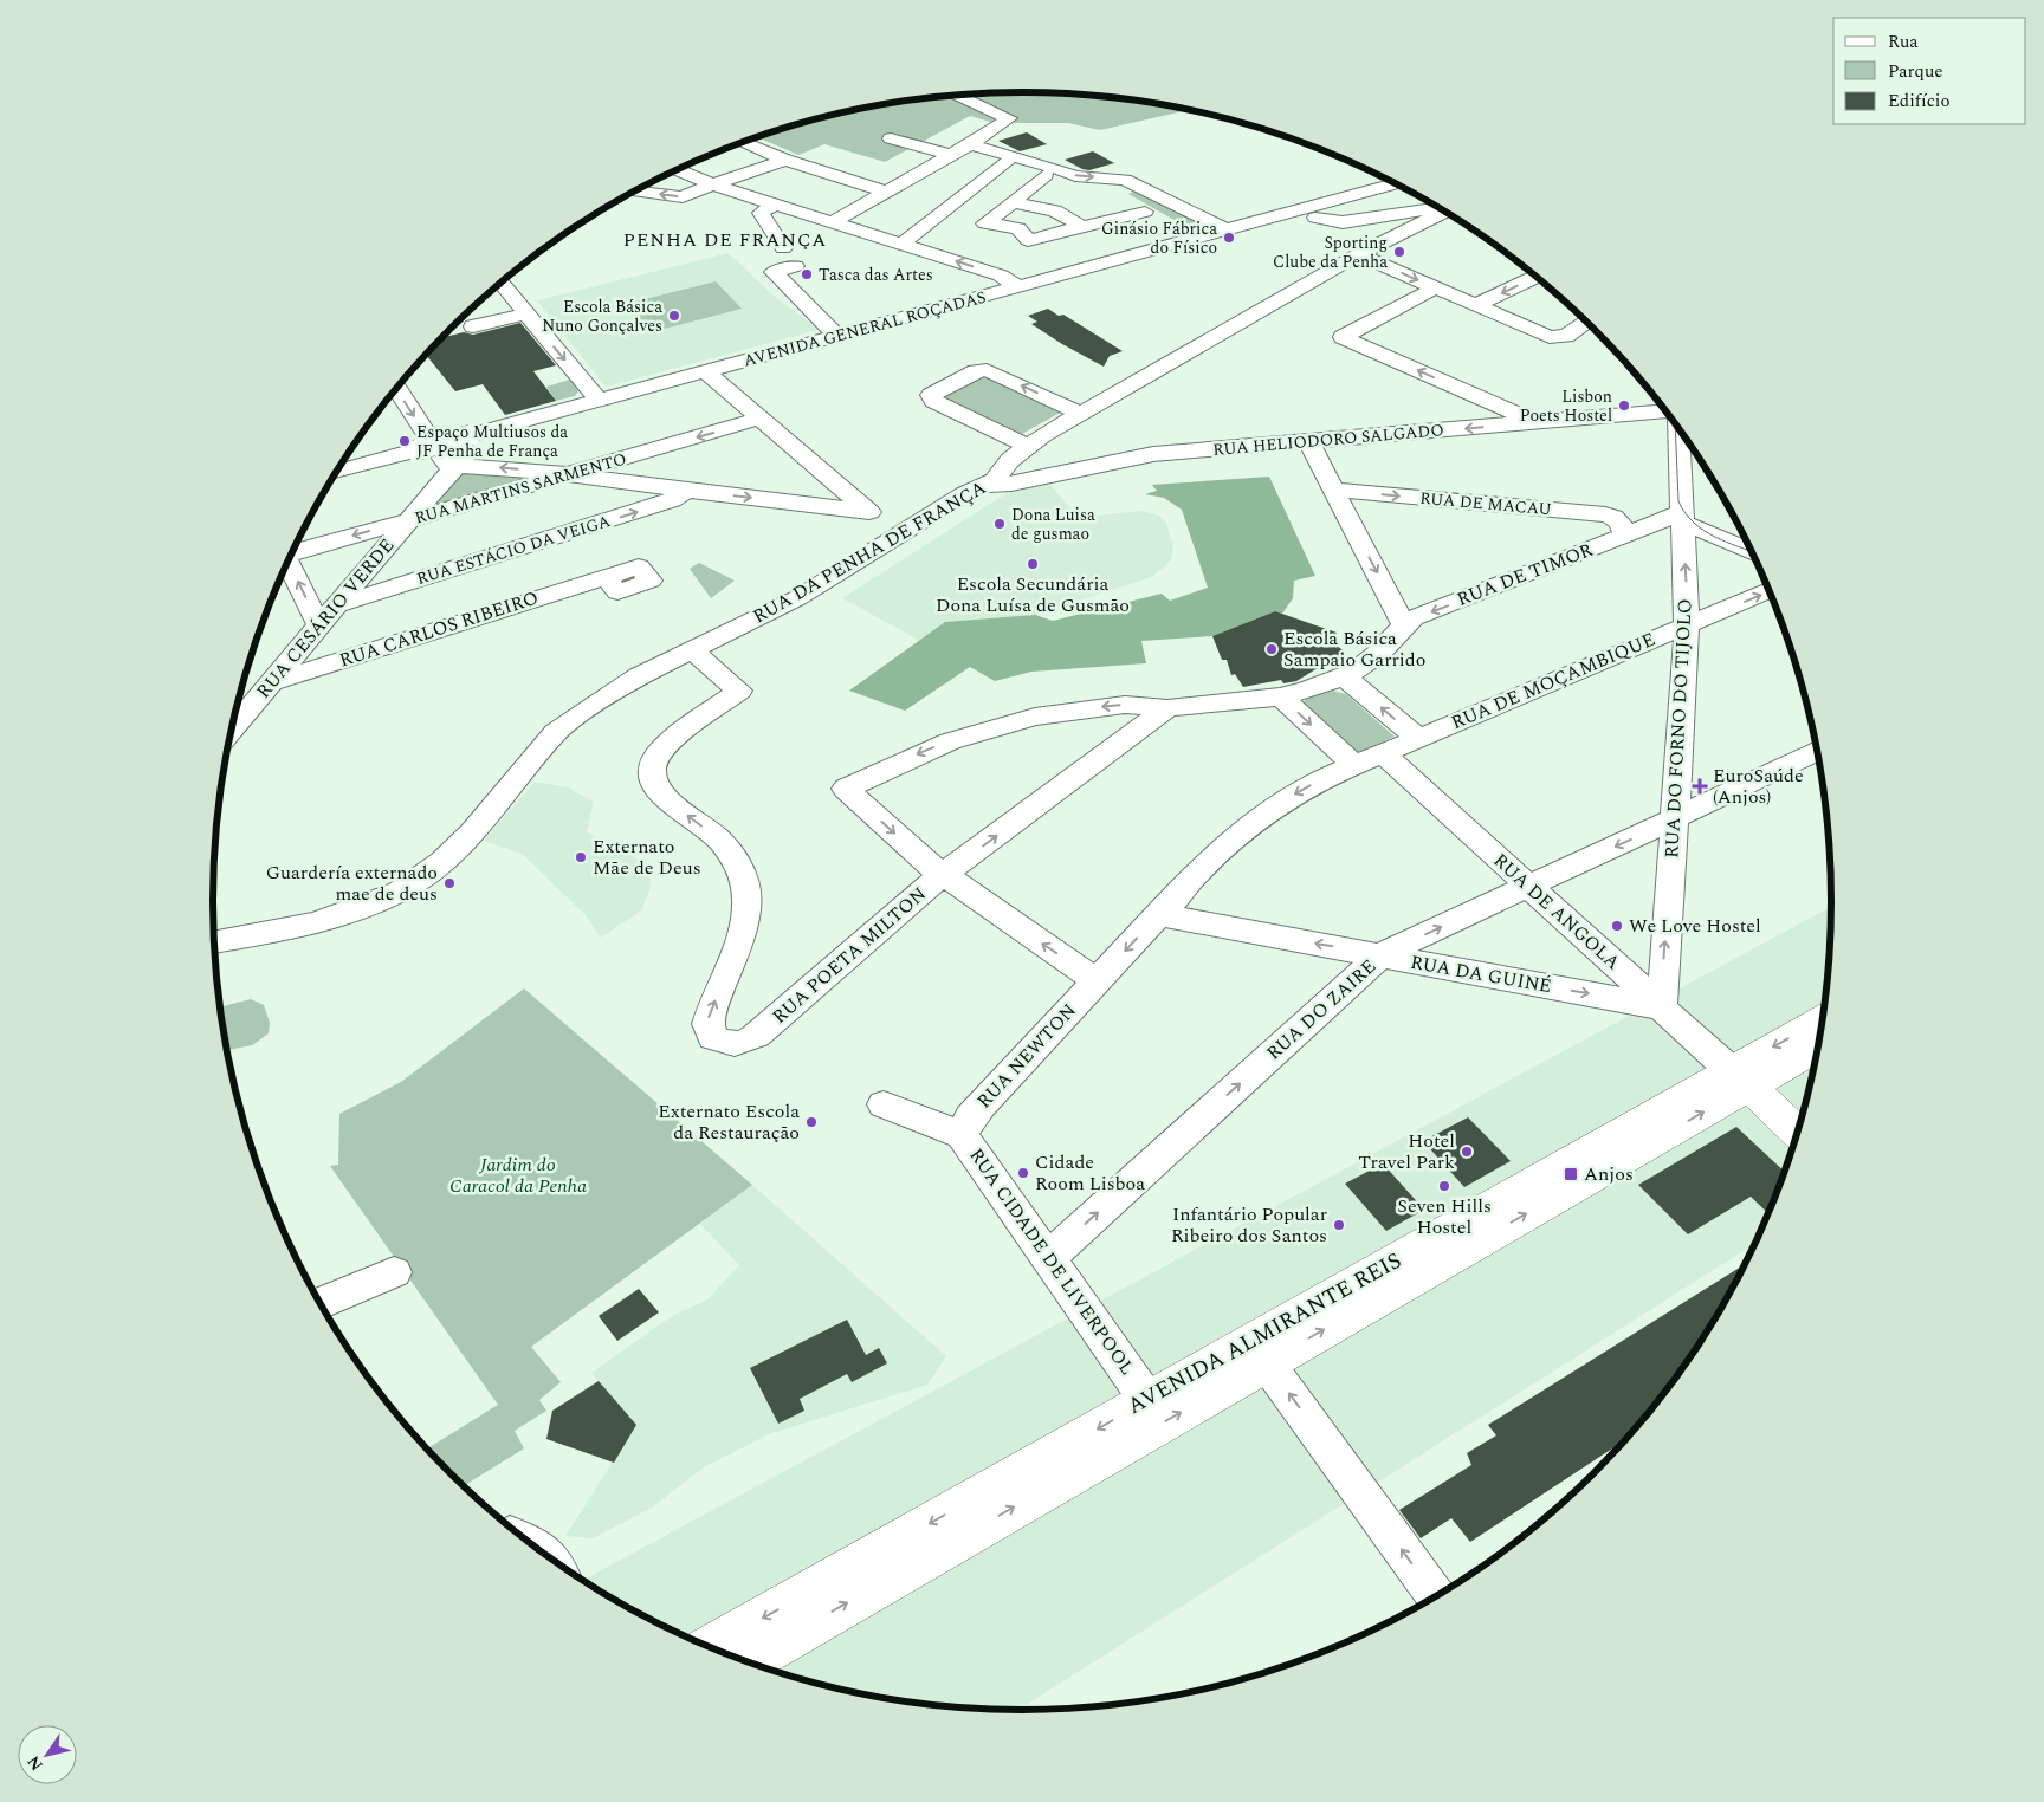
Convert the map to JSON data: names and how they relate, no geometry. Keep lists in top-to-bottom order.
{
  "streets": {
    "main road": ["AVENIDA ALMIRANTE REIS"],
    "street": [
      "AVENIDA GENERAL ROÇADAS",
      "RUA HELIODORO SALGADO",
      "RUA MARTINS SARMENTO",
      "RUA DE MACAU",
      "RUA ESTÁCIO DA VEIGA",
      "RUA DA PENHA DE FRANÇA",
      "RUA DE TIMOR",
      "RUA CESÁRIO VERDE",
      "RUA CARLOS RIBEIRO",
      "RUA DE MOÇAMBIQUE",
      "RUA DO FORNO DO TIJOLO",
      "RUA DE ANGOLA",
      "RUA POETA MILTON",
      "RUA DA GUINÉ",
      "RUA DO ZAIRE",
      "RUA NEWTON",
      "RUA CIDADE DE LIVERPOOL"
    ]
  },
  "crossings": [
    ["RUA HELIODORO SALGADO", "RUA DA PENHA DE FRANÇA"],
    ["RUA MARTINS SARMENTO", "RUA CESÁRIO VERDE"],
    ["RUA DE MACAU", "RUA DE TIMOR"],
    ["RUA ESTÁCIO DA VEIGA", "RUA CESÁRIO VERDE"],
    ["RUA DA PENHA DE FRANÇA", "RUA POETA MILTON"],
    ["RUA DE TIMOR", "RUA DO FORNO DO TIJOLO"],
    ["RUA CESÁRIO VERDE", "RUA CARLOS RIBEIRO"],
    ["RUA DE MOÇAMBIQUE", "RUA DO FORNO DO TIJOLO"],
    ["RUA DE MOÇAMBIQUE", "RUA DE ANGOLA"],
    ["RUA DO FORNO DO TIJOLO", "RUA DE ANGOLA"],
    ["RUA DO FORNO DO TIJOLO", "RUA DA GUINÉ"],
    ["RUA DO FORNO DO TIJOLO", "RUA DO ZAIRE"],
    ["RUA DE ANGOLA", "RUA DA GUINÉ"],
    ["RUA DE ANGOLA", "RUA DO ZAIRE"],
    ["RUA DE ANGOLA", "AVENIDA ALMIRANTE REIS"],
    ["RUA DA GUINÉ", "RUA DO ZAIRE"],
    ["RUA DO ZAIRE", "RUA CIDADE DE LIVERPOOL"],
    ["RUA NEWTON", "RUA CIDADE DE LIVERPOOL"],
    ["RUA CIDADE DE LIVERPOOL", "AVENIDA ALMIRANTE REIS"]
  ],
  "one_way": ["RUA DE TIMOR", "RUA DO FORNO DO TIJOLO"],
  "districts": ["PENHA DE FRANÇA"],
  "parks": ["Jardim do Caracol da Penha"],
  "places": {
    "other": [
      "Ginásio Fábrica do Físico",
      "Sporting Clube da Penha",
      "Tasca das Artes",
      "Escola Básica Nuno Gonçalves",
      "Lisbon Poets Hostel",
      "Espaço Multiusos da JF Penha de França",
      "Dona Luisa de gusmao",
      "Escola Secundária Dona Luísa de Gusmão",
      "Escola Básica Sampaio Garrido",
      "Externato Mãe de Deus",
      "Guardería externado mae de deus",
      "We Love Hostel",
      "Externato Escola da Restauração",
      "Hotel Travel Park",
      "Cidade Room Lisboa",
      "Seven Hills Hostel",
      "Infantário Popular Ribeiro dos Santos"
    ],
    "health": ["EuroSaúde (Anjos)"],
    "transit": ["Anjos"]
  },
  "legend": ["Rua", "Parque", "Edifício"],
  "north": "bottom left"
}
